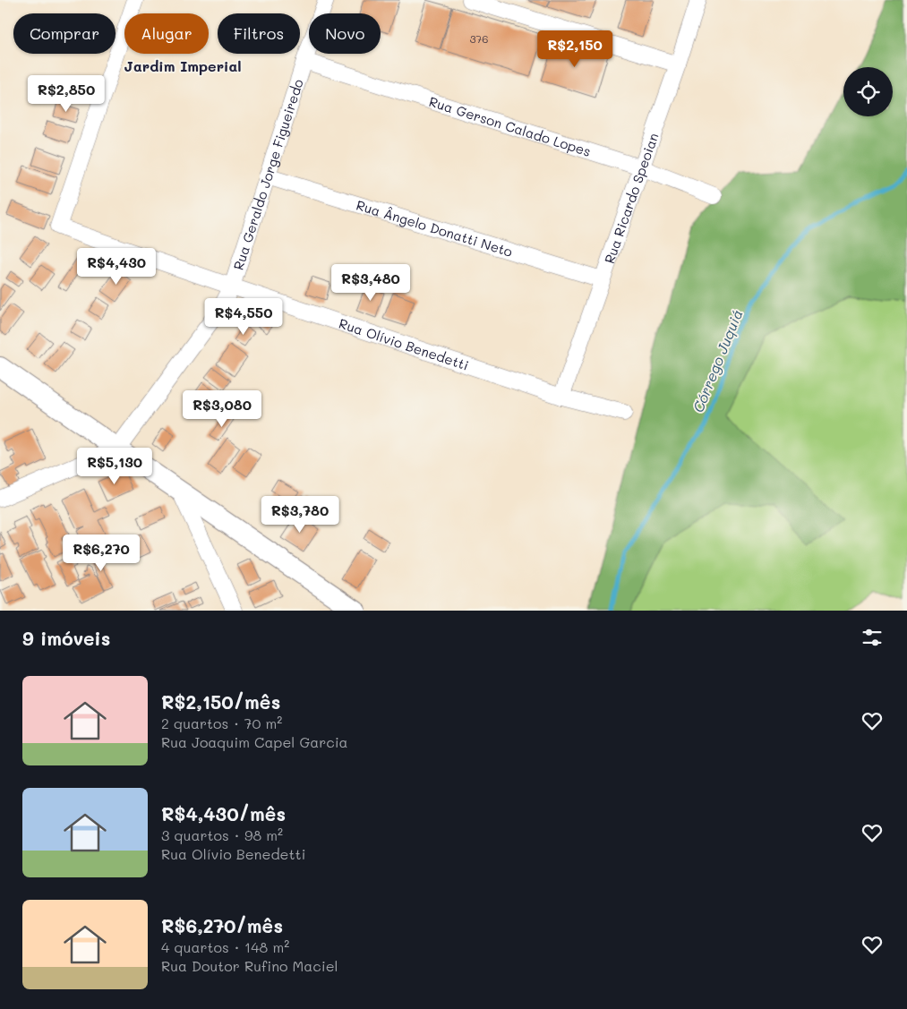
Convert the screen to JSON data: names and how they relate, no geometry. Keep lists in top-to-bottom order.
{
  "streets": {
    "street": [
      "Rua Gerson Calado Lopes",
      "Rua Geraldo Jorge Figueiredo",
      "Rua Ricardo Speoian",
      "Rua Ângelo Donatti Neto",
      "Rua Olívio Benedetti"
    ]
  },
  "crossings": [
    ["Rua Gerson Calado Lopes", "Rua Geraldo Jorge Figueiredo"],
    ["Rua Gerson Calado Lopes", "Rua Ricardo Speoian"],
    ["Rua Geraldo Jorge Figueiredo", "Rua Ângelo Donatti Neto"],
    ["Rua Geraldo Jorge Figueiredo", "Rua Olívio Benedetti"],
    ["Rua Ricardo Speoian", "Rua Ângelo Donatti Neto"],
    ["Rua Ricardo Speoian", "Rua Olívio Benedetti"]
  ],
  "districts": ["Jardim Imperial"],
  "water": ["Córrego Juquiá"],
  "house_numbers": ["376"],
  "page": {
    "chip": [
      "Comprar",
      "Alugar",
      "Filtros",
      "Novo"
    ],
    "price": [
      "R$2,150",
      "R$2,850",
      "R$4,430",
      "R$3,480",
      "R$4,550",
      "R$3,080",
      "R$5,130",
      "R$3,780",
      "R$6,270"
    ],
    "heading": "9 imóveis",
    "list": [
      {
        "name": "R$2,150/mês",
        "note": "2 quartos · 70 m² · Rua Joaquim Capel Garcia"
      },
      {
        "name": "R$4,430/mês",
        "note": "3 quartos · 98 m² · Rua Olívio Benedetti"
      },
      {
        "name": "R$6,270/mês",
        "note": "4 quartos · 148 m² · Rua Doutor Rufino Maciel"
      }
    ]
  }
}
